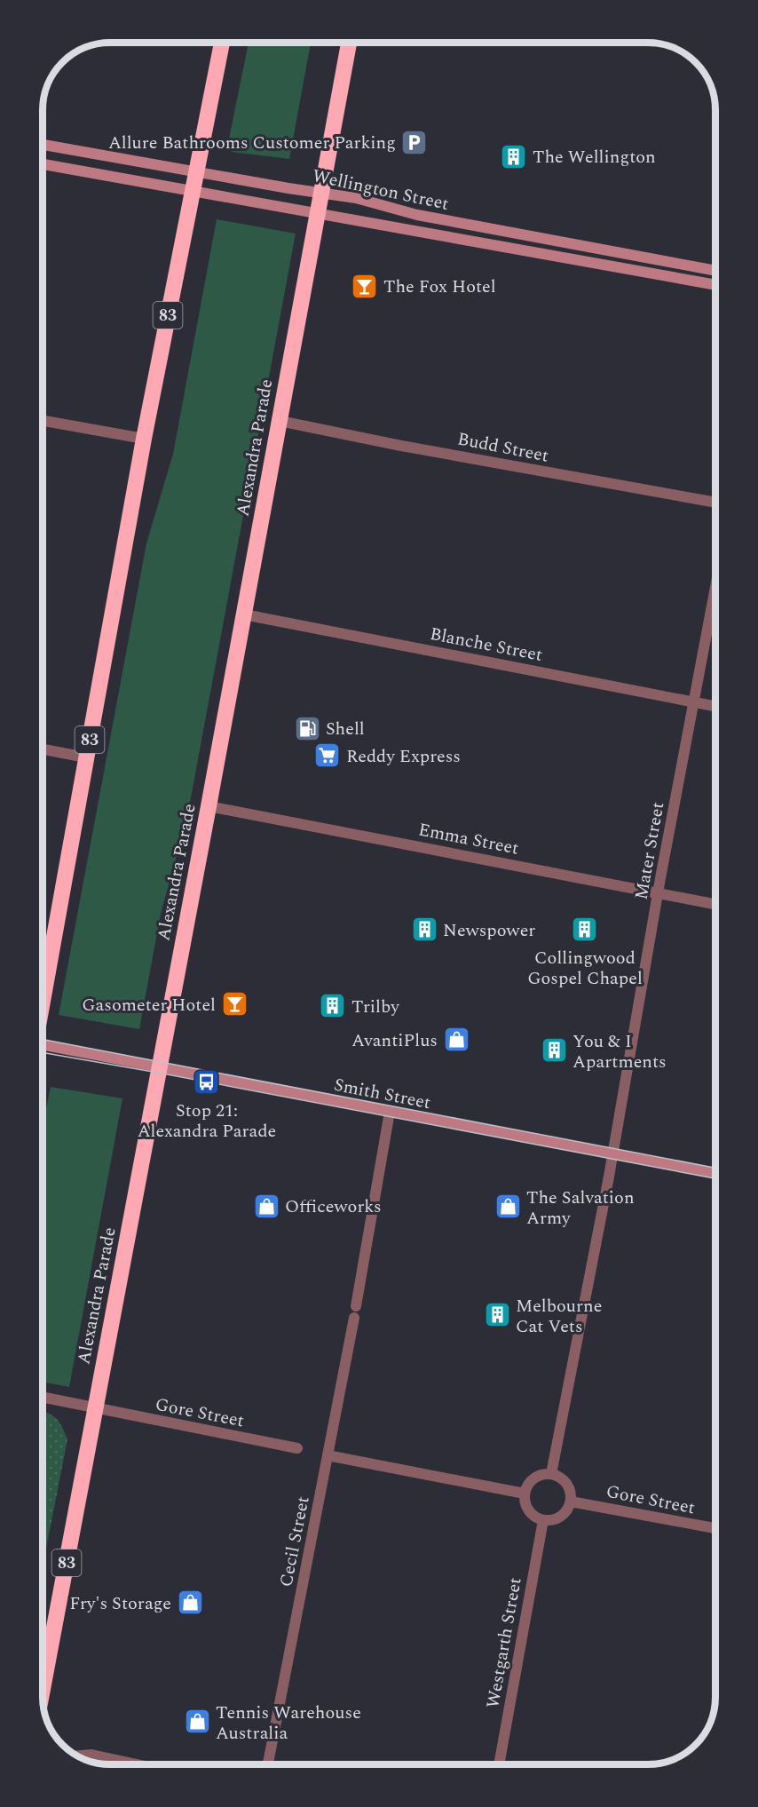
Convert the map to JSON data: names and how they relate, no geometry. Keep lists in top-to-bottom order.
{
  "streets": {
    "highway": ["83", "Alexandra Parade"],
    "street": [
      "Wellington Street",
      "Budd Street",
      "Blanche Street",
      "Emma Street",
      "Mater Street",
      "Smith Street",
      "Gore Street",
      "Cecil Street",
      "Westgarth Street"
    ]
  },
  "crossings": [
    ["Wellington Street", "83"],
    ["Wellington Street", "Alexandra Parade"],
    ["Budd Street", "Alexandra Parade"],
    ["Alexandra Parade", "Blanche Street"],
    ["Alexandra Parade", "Emma Street"],
    ["Alexandra Parade", "Smith Street"],
    ["Alexandra Parade", "Gore Street"],
    ["Blanche Street", "Mater Street"],
    ["Emma Street", "Mater Street"],
    ["Mater Street", "Smith Street"],
    ["Gore Street", "Westgarth Street"]
  ],
  "places": {
    "parking": ["Allure Bathrooms Customer Parking"],
    "building": [
      "The Wellington",
      "Newspower",
      "Collingwood Gospel Chapel",
      "Trilby",
      "You & I Apartments",
      "Melbourne Cat Vets"
    ],
    "bar": ["The Fox Hotel", "Gasometer Hotel"],
    "fuel station": ["Shell"],
    "supermarket": ["Reddy Express"],
    "shop": [
      "AvantiPlus",
      "Officeworks",
      "The Salvation Army",
      "Fry's Storage",
      "Tennis Warehouse Australia"
    ],
    "bus stop": ["Stop 21: Alexandra Parade"]
  }
}
